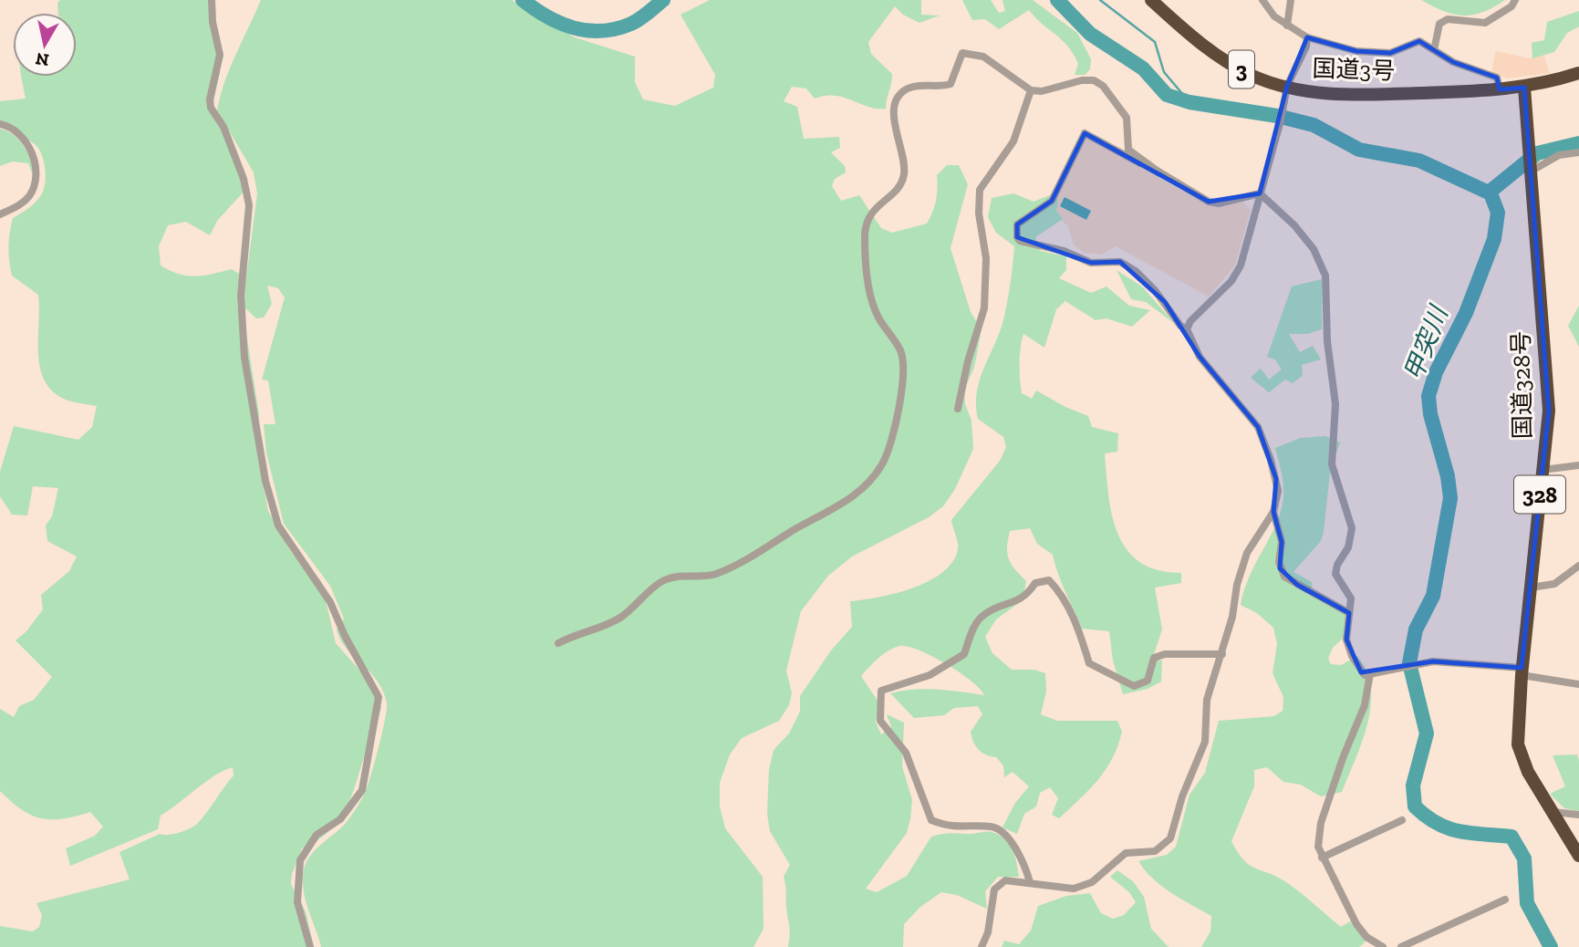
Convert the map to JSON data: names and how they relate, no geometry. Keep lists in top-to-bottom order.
{
  "streets": {
    "highway": [
      "3",
      "国道3号",
      "国道328号",
      "328"
    ]
  },
  "crossings": [
    ["国道3号", "国道328号"]
  ],
  "water": ["甲突川"],
  "north": "bottom"
}
